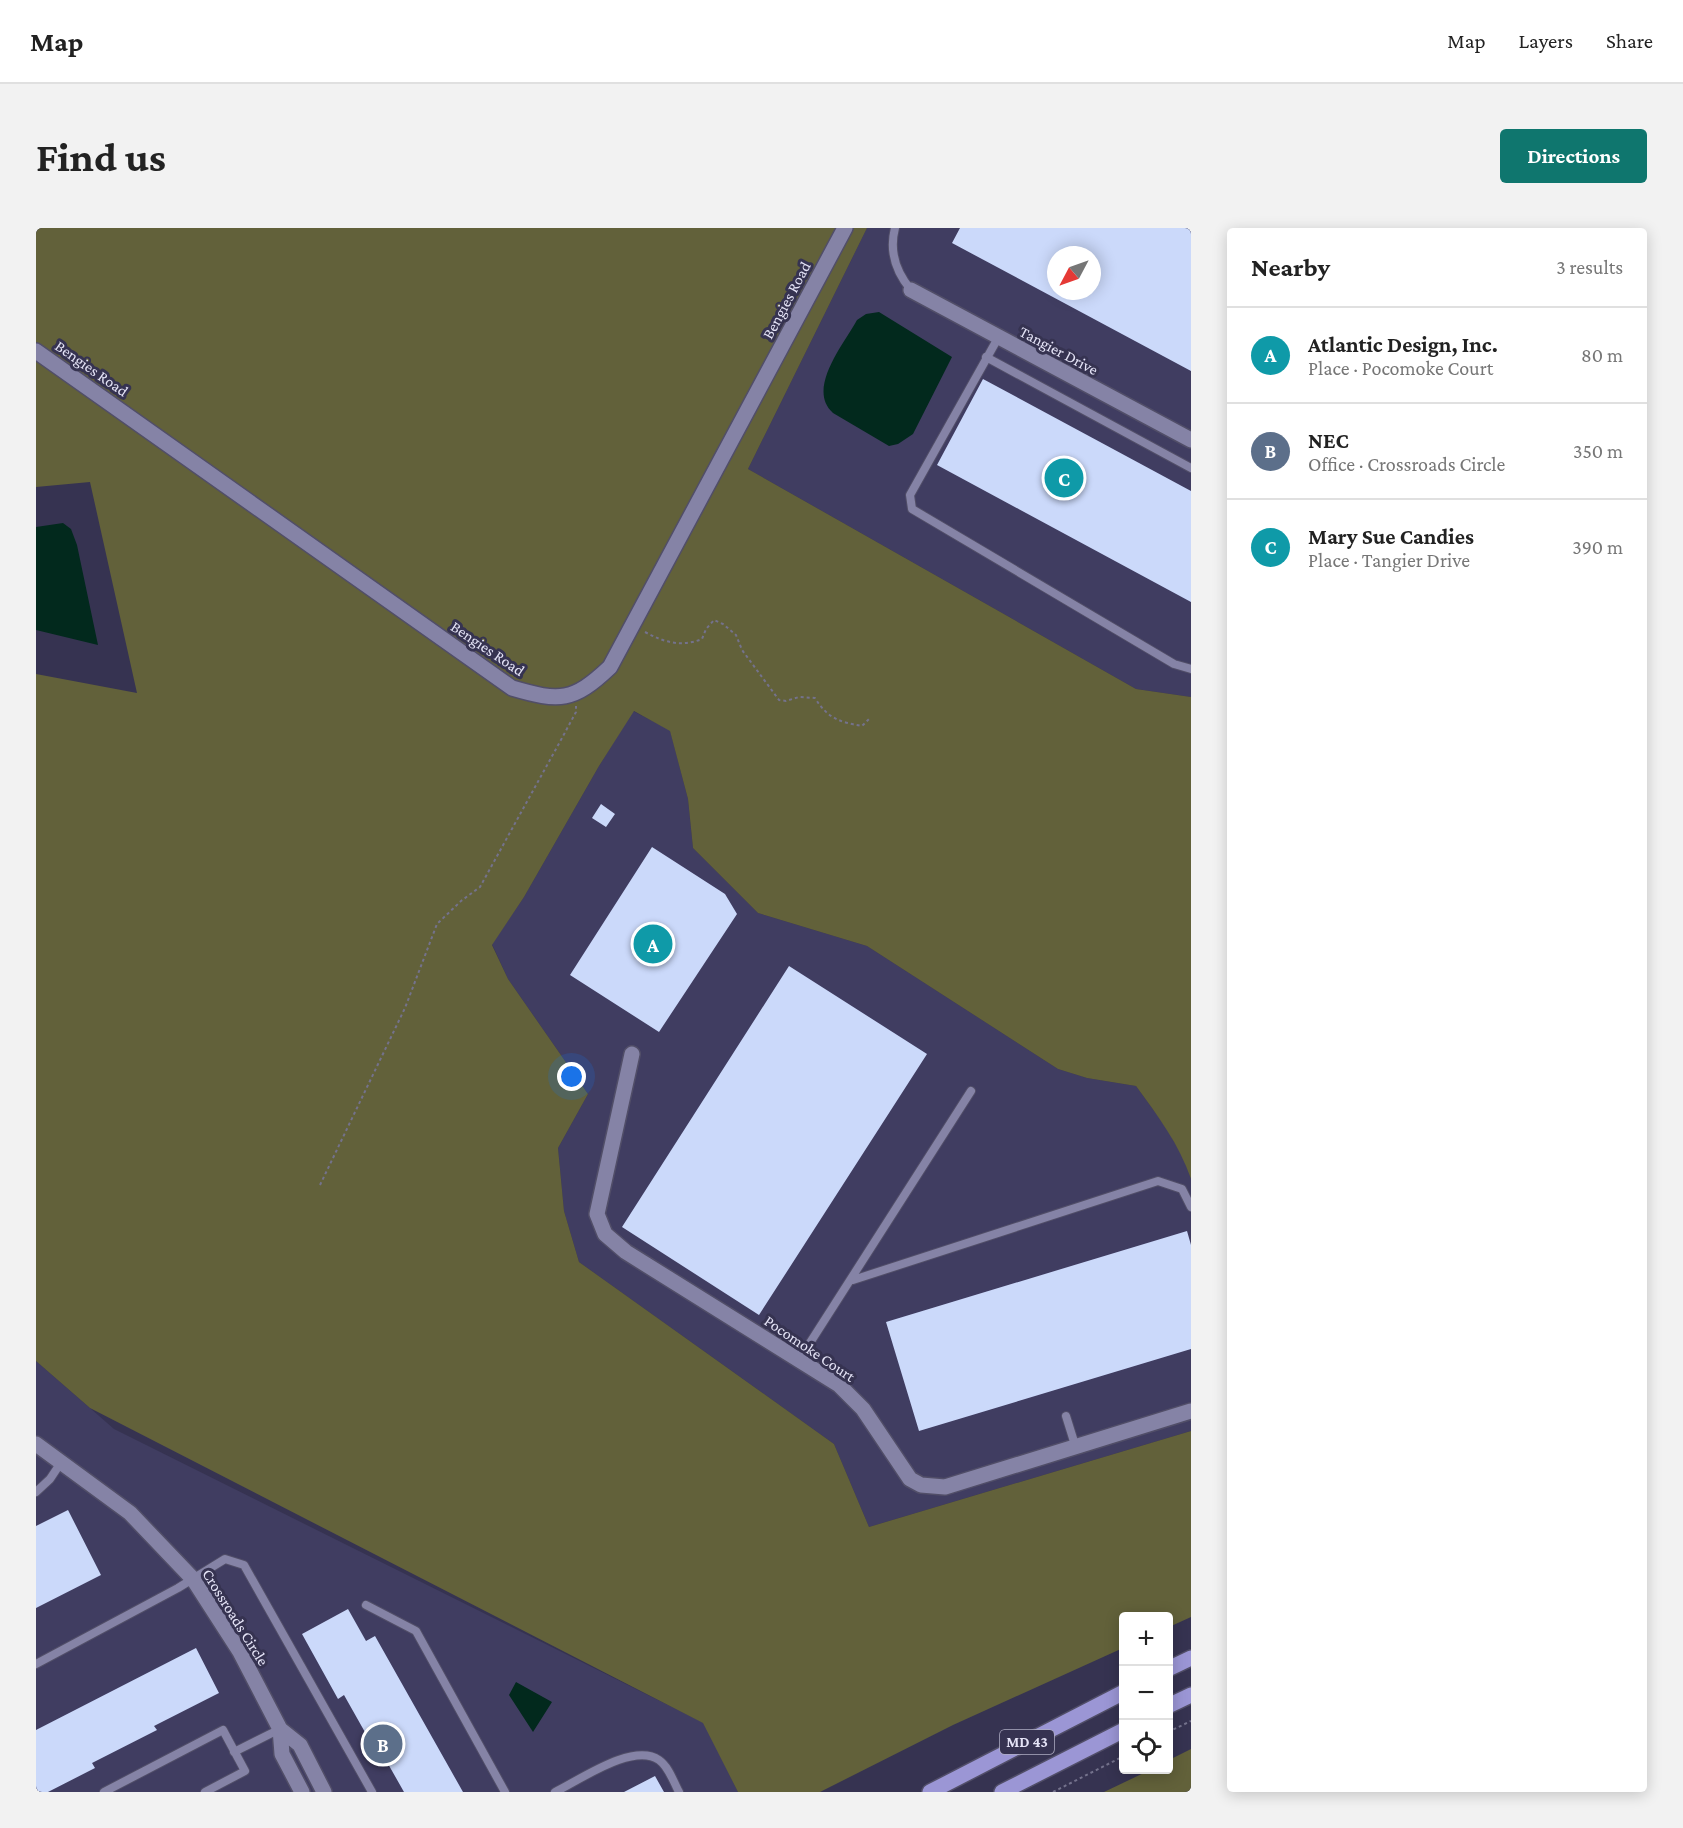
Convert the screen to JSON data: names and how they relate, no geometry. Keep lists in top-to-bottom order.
{
  "streets": {
    "main road": ["MD 43"],
    "street": [
      "Bengies Road",
      "Tangier Drive",
      "Pocomoke Court",
      "Crossroads Circle"
    ]
  },
  "north": "bottom left",
  "page": {
    "header": "Map",
    "nav": ["Map", "Layers", "Share"],
    "buttons": "Directions",
    "title": "Find us",
    "heading": ["Nearby", "3 results"],
    "list": [
      {
        "mark": "A",
        "name": "Atlantic Design, Inc.",
        "note": "Place · Pocomoke Court",
        "value": "80 m"
      },
      {
        "mark": "B",
        "name": "NEC",
        "note": "Office · Crossroads Circle",
        "value": "350 m"
      },
      {
        "mark": "C",
        "name": "Mary Sue Candies",
        "note": "Place · Tangier Drive",
        "value": "390 m"
      }
    ],
    "pins": ["C", "A", "B"],
    "map_buttons": ["+", "−"]
  }
}
